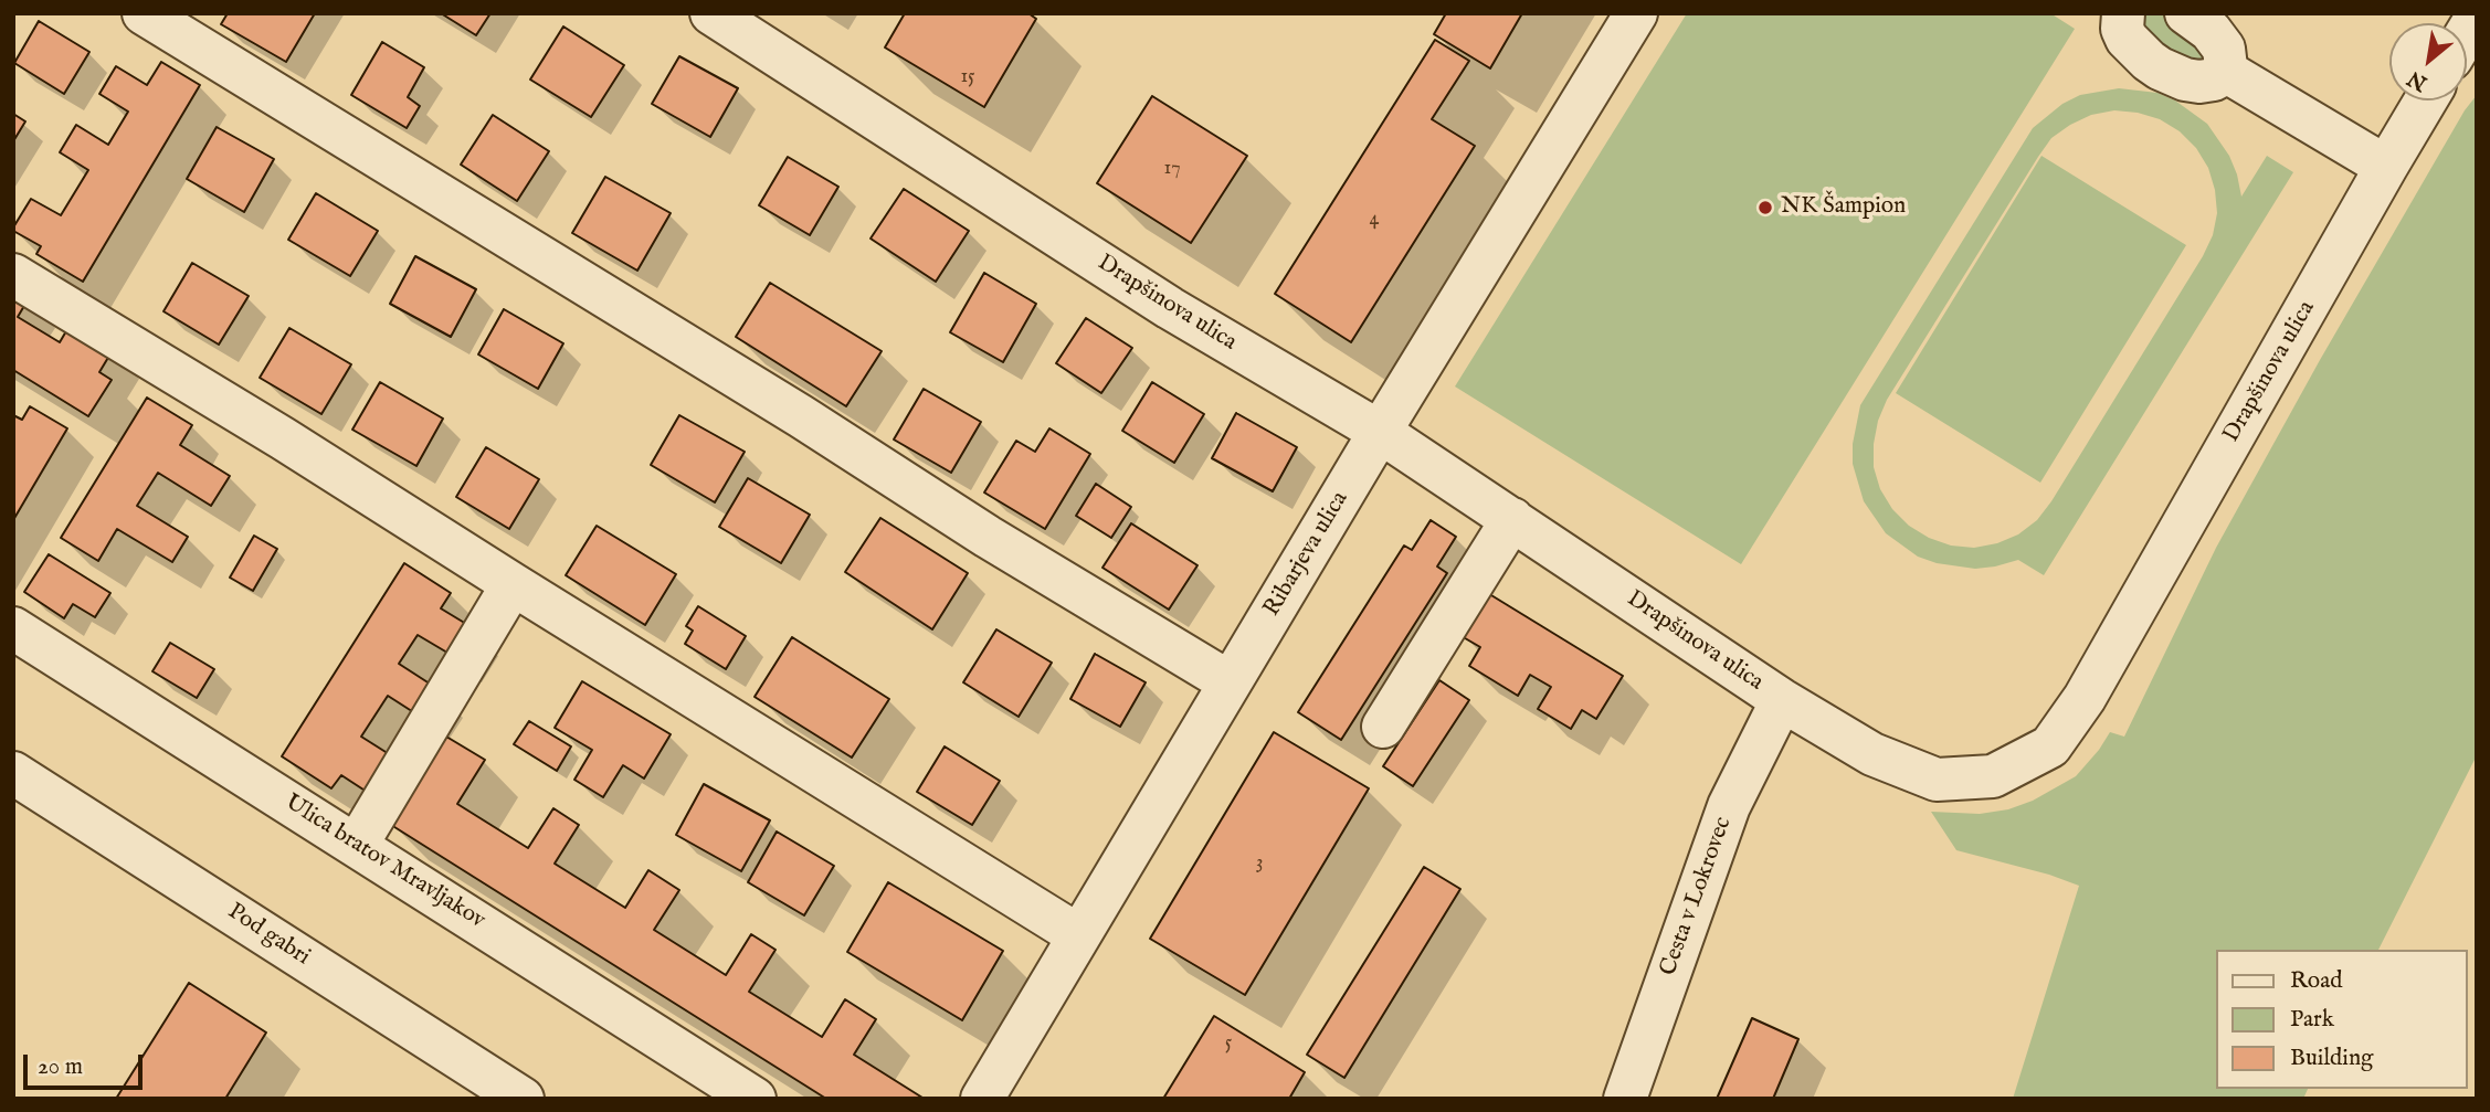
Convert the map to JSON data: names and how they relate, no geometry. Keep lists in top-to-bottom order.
{
  "streets": {
    "street": [
      "Drapšinova ulica",
      "Ribarjeva ulica",
      "Ulica bratov Mravljakov",
      "Cesta v Lokrovec",
      "Pod gabri"
    ]
  },
  "crossings": [
    ["Drapšinova ulica", "Ribarjeva ulica"],
    ["Drapšinova ulica", "Cesta v Lokrovec"]
  ],
  "places": ["NK Šampion"],
  "house_numbers": [
    "15",
    "17",
    "4",
    "3",
    "5"
  ],
  "legend": ["Road", "Park", "Building"],
  "scale_bar": "20 m",
  "north": "bottom left"
}
